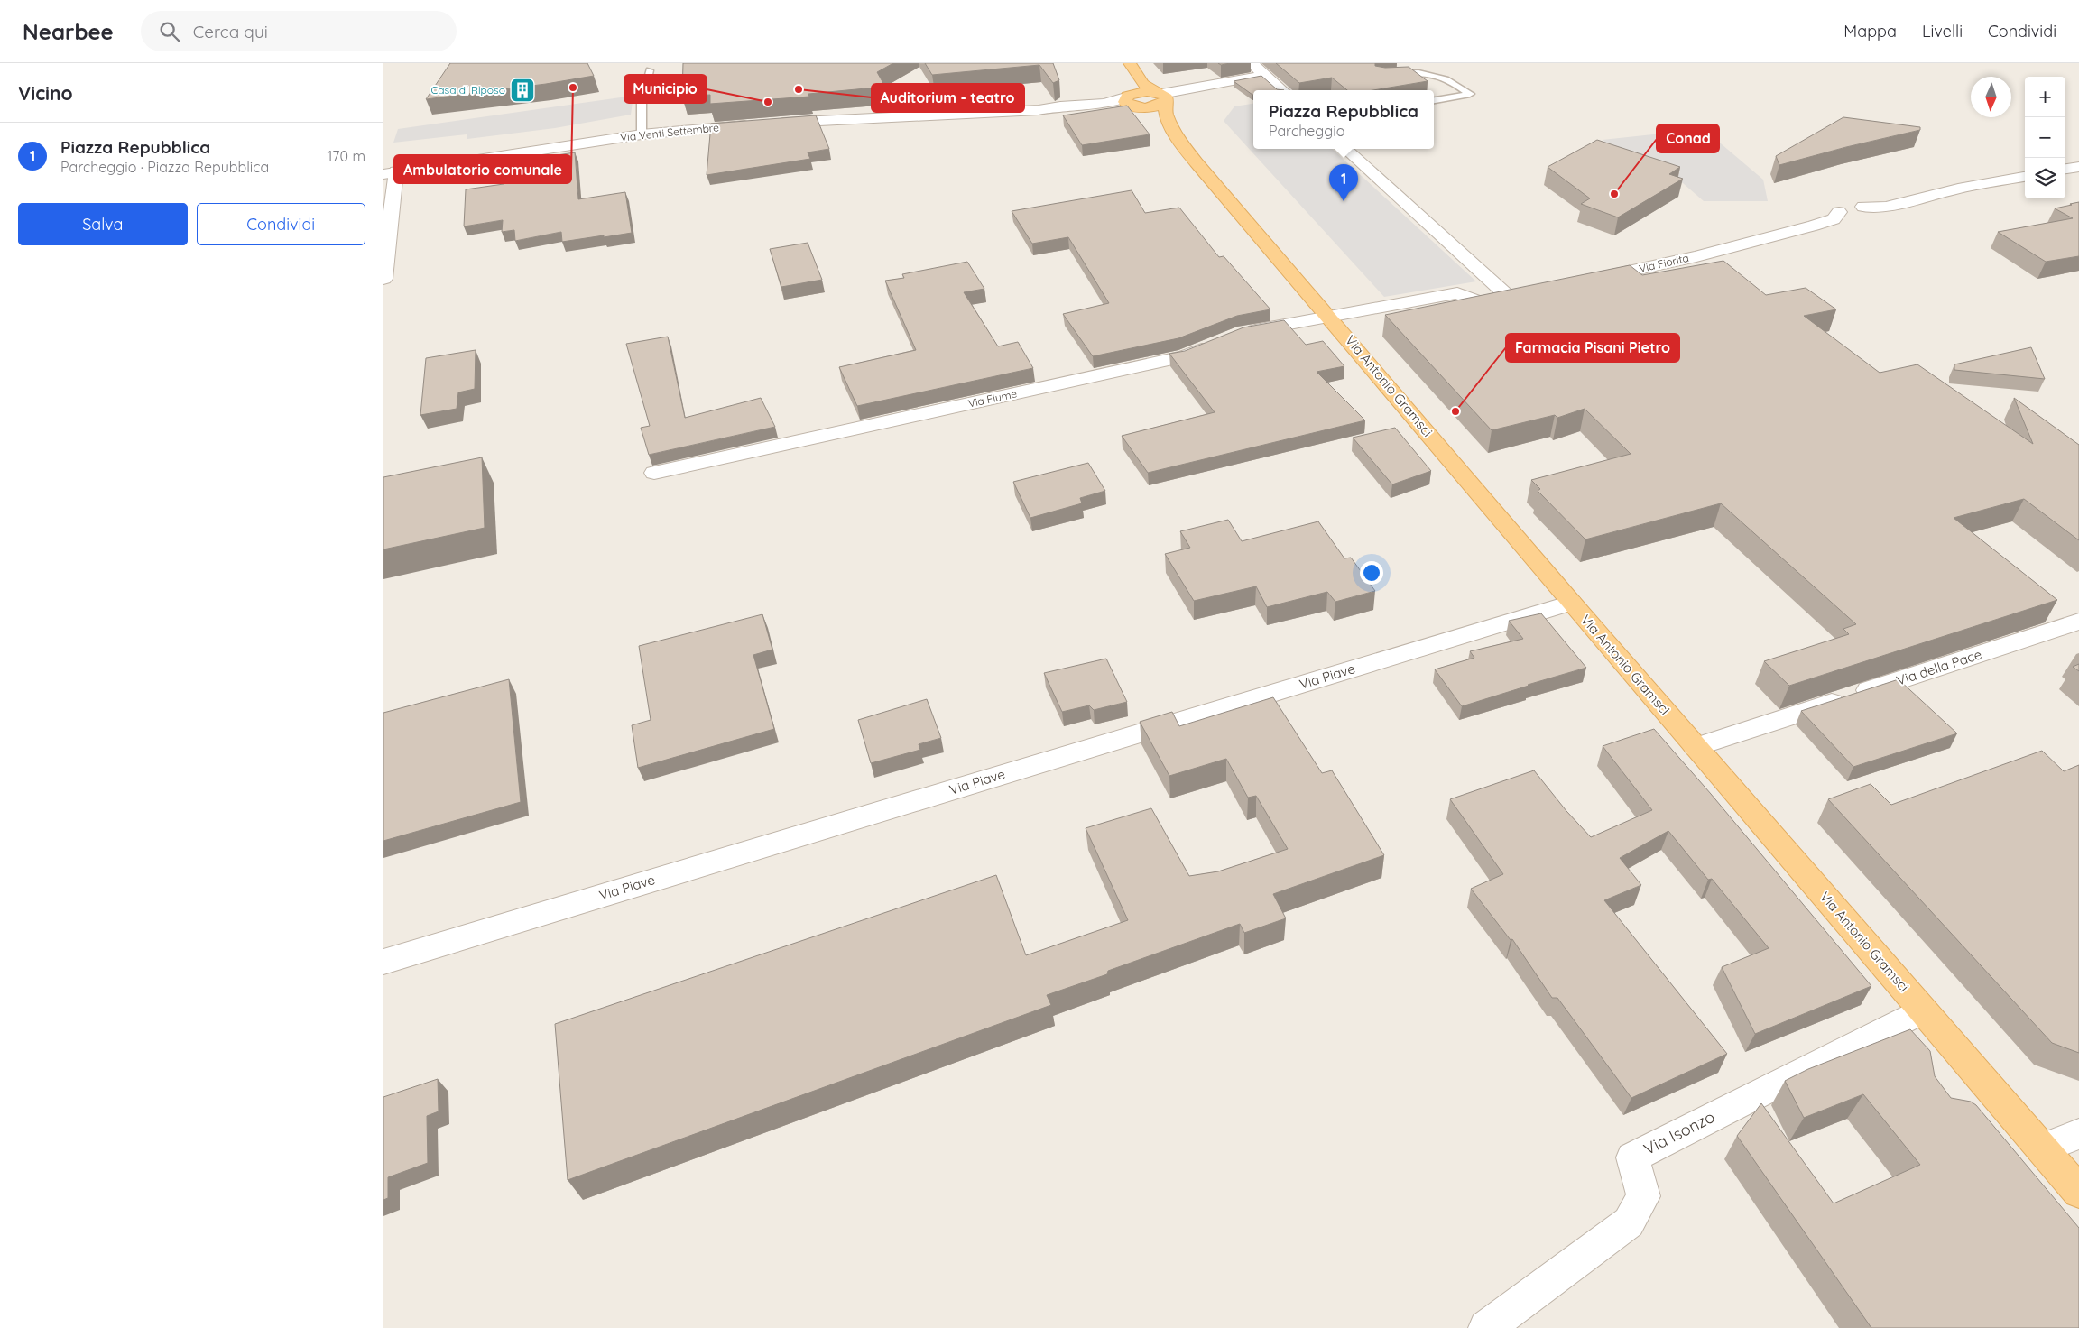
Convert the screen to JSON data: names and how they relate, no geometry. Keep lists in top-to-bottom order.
{
  "streets": {
    "main road": ["Via Antonio Gramsci"],
    "street": [
      "Via Venti Settembre",
      "Via Fiorita",
      "Via Fiume",
      "Via della Pace",
      "Via Piave",
      "Via Isonzo"
    ]
  },
  "crossings": [
    ["Via Antonio Gramsci", "Via della Pace"],
    ["Via Antonio Gramsci", "Via Piave"],
    ["Via Antonio Gramsci", "Via Isonzo"]
  ],
  "places": {
    "other": [
      "Ambulatorio comunale",
      "Auditorium - teatro",
      "Municipio",
      "Conad",
      "Farmacia Pisani Pietro"
    ],
    "building": ["Casa di Riposo"]
  },
  "north": "bottom",
  "page": {
    "header": "Nearbee",
    "search": "Cerca qui",
    "nav": ["Mappa", "Livelli", "Condividi"],
    "heading": "Vicino",
    "map_buttons": ["+", "−"],
    "popup": ["Piazza Repubblica", "Parcheggio"],
    "list": [
      {
        "mark": "1",
        "name": "Piazza Repubblica",
        "note": "Parcheggio · Piazza Repubblica",
        "value": "170 m"
      }
    ],
    "pins": "1",
    "buttons": ["Salva", "Condividi"]
  }
}
